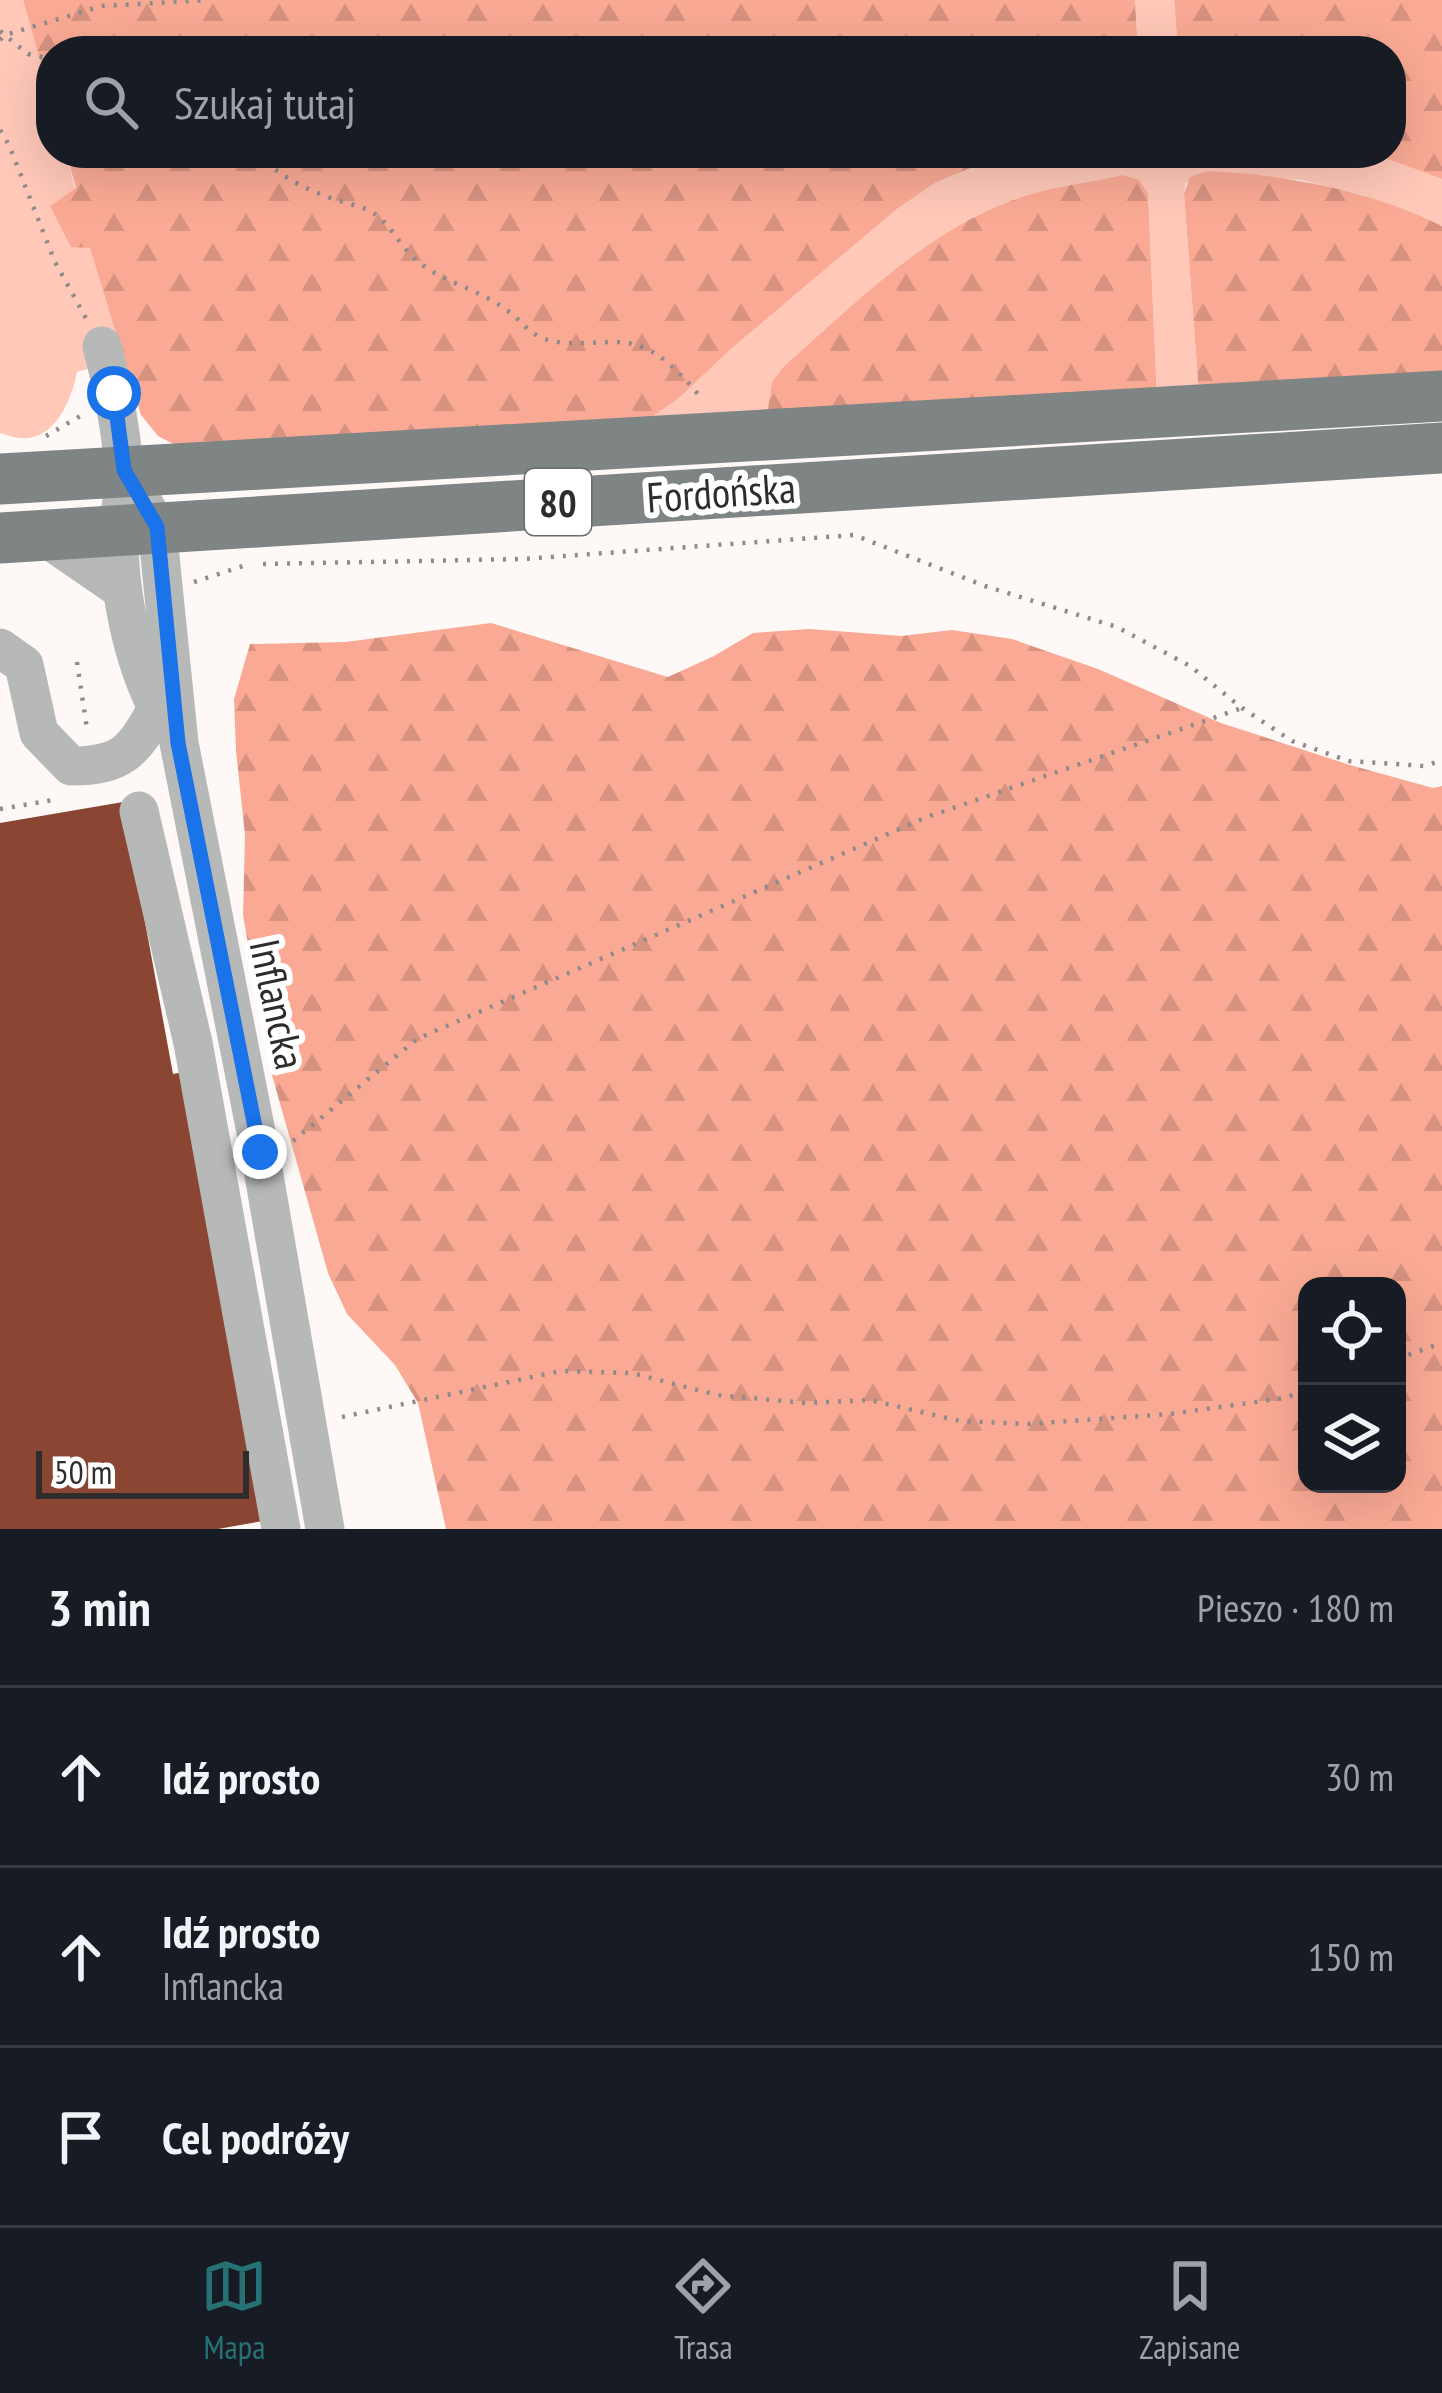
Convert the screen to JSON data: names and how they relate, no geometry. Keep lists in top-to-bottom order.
{
  "streets": {
    "main road": ["Fordońska", "80"],
    "street": ["Inflancka"]
  },
  "crossings": [
    ["Fordońska", "Inflancka"]
  ],
  "scale_bar": "50 m",
  "page": {
    "search": "Szukaj tutaj",
    "scale": "50 m",
    "heading": ["3 min", "Pieszo · 180 m"],
    "list": [
      ["Idź prosto", "30 m"],
      ["Idź prosto", "Inflancka", "150 m"],
      "Cel podróży"
    ],
    "nav": ["Mapa", "Trasa", "Zapisane"]
  }
}
